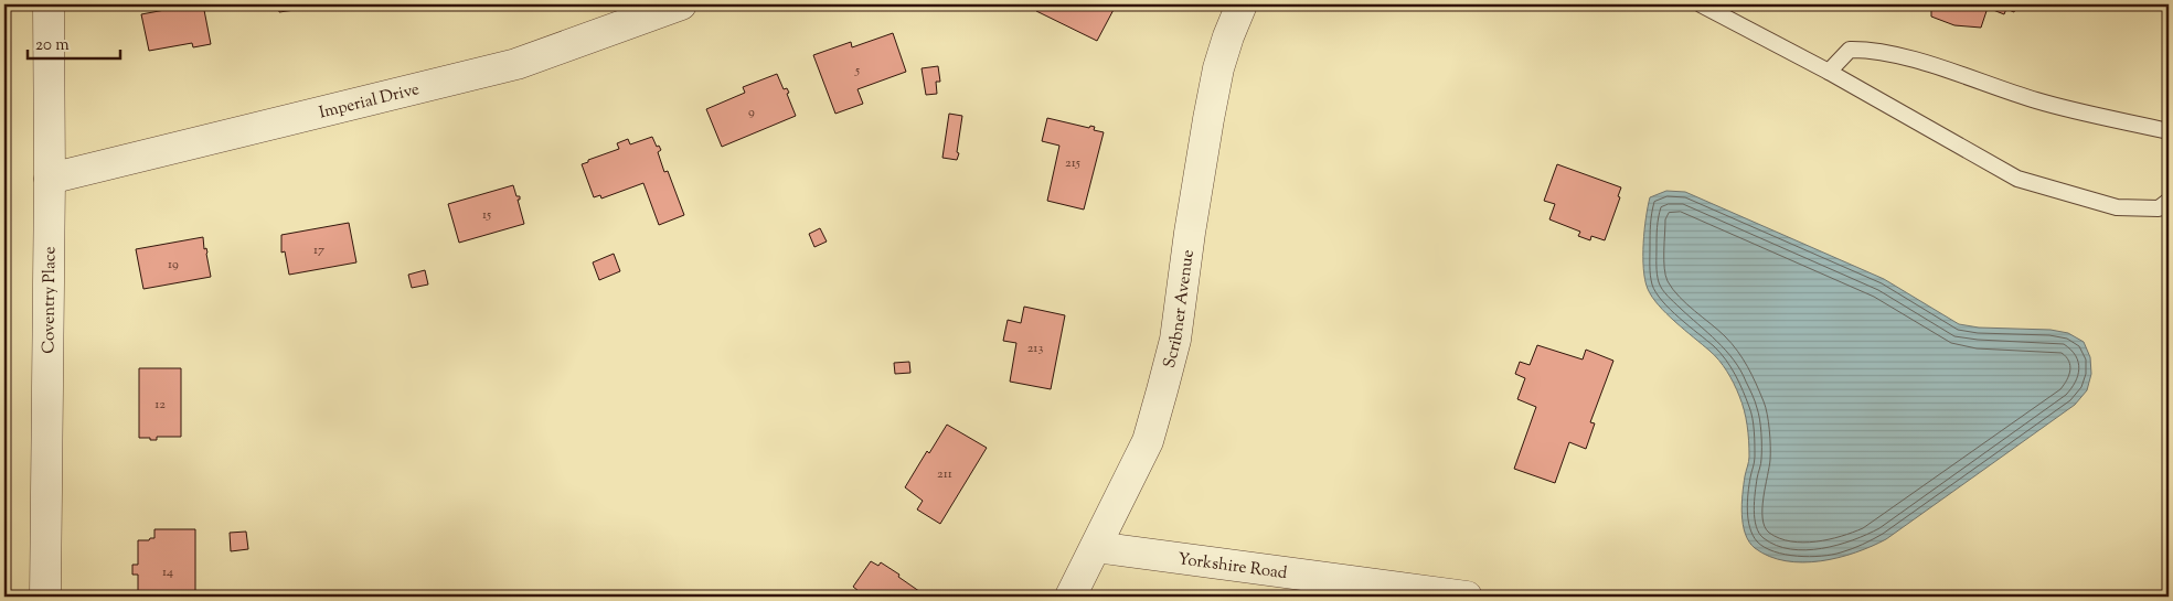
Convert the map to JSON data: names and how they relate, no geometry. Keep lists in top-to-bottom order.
{
  "streets": {
    "street": [
      "Imperial Drive",
      "Coventry Place",
      "Scribner Avenue",
      "Yorkshire Road"
    ]
  },
  "crossings": [
    ["Imperial Drive", "Coventry Place"],
    ["Scribner Avenue", "Yorkshire Road"]
  ],
  "house_numbers": [
    "5",
    "9",
    "215",
    "15",
    "17",
    "19",
    "213",
    "12",
    "211",
    "14"
  ],
  "scale_bar": "20 m"
}
